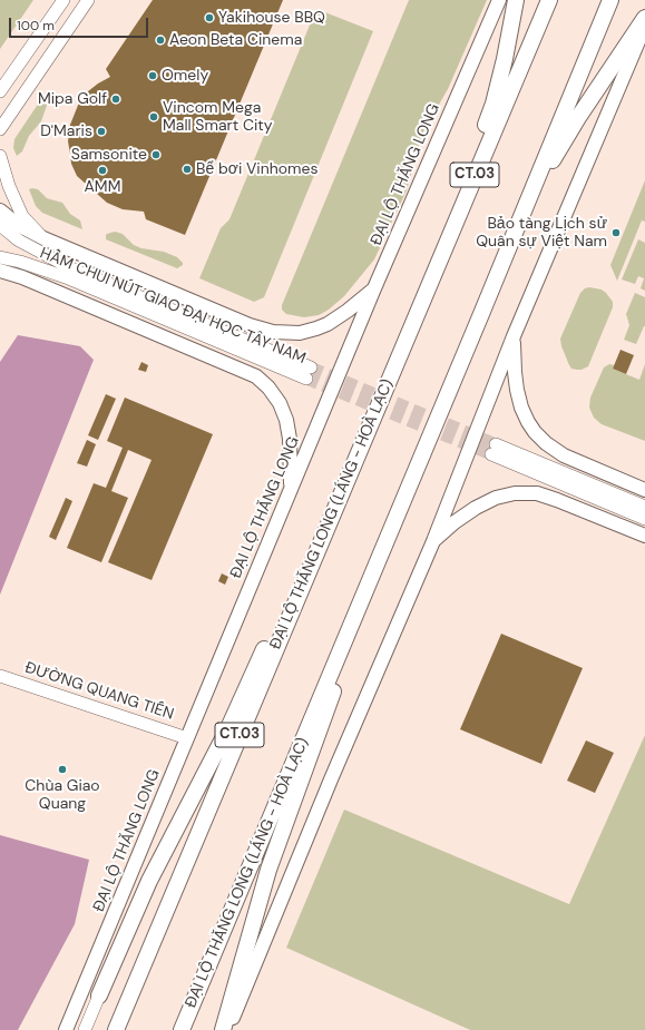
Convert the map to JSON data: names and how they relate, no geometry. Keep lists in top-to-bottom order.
{
  "streets": {
    "highway": ["CT.03", "ĐẠI LỘ THĂNG LONG (LÁNG - HOÀ LẠC)"],
    "main road": ["ĐẠI LỘ THĂNG LONG"],
    "street": ["HẦM CHUI NÚT GIAO ĐẠI HỌC TÂY NAM", "ĐƯỜNG QUANG TIẾN"]
  },
  "crossings": [
    ["ĐẠI LỘ THĂNG LONG", "ĐƯỜNG QUANG TIẾN"]
  ],
  "places": [
    "Yakihouse BBQ",
    "Aeon Beta Cinema",
    "Omely",
    "Mipa Golf",
    "Vincom Mega Mall Smart City",
    "D'Maris",
    "Samsonite",
    "Bể bơi Vinhomes",
    "AMM",
    "Bảo tàng Lịch sử Quân sự Việt Nam",
    "Chùa Giao Quang"
  ],
  "scale_bar": "100 m"
}
